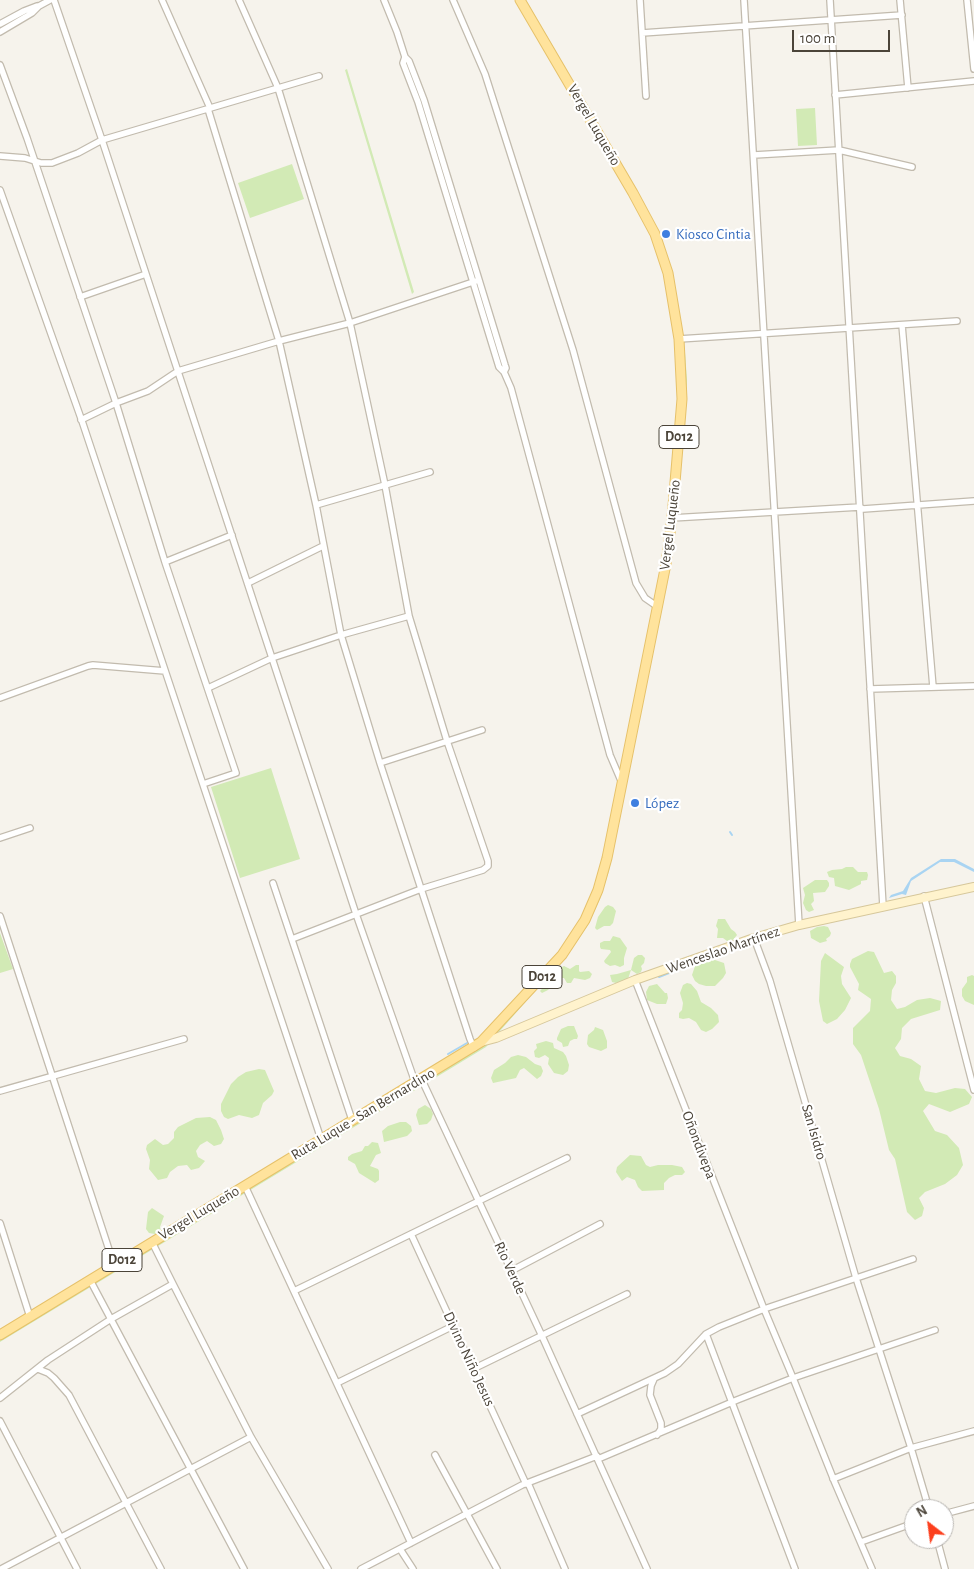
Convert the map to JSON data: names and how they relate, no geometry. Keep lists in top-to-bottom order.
{
  "streets": {
    "main road": [
      "Vergel Luqueño",
      "D012",
      "Wenceslao Martínez",
      "Ruta Luque - San Bernardino"
    ],
    "street": [
      "San Isidro",
      "Oñondivepa",
      "Rio Verde",
      "Divino Niño Jesus"
    ]
  },
  "crossings": [
    ["Vergel Luqueño", "Wenceslao Martínez"],
    ["Vergel Luqueño", "Ruta Luque - San Bernardino"],
    ["Wenceslao Martínez", "Ruta Luque - San Bernardino"],
    ["Wenceslao Martínez", "San Isidro"],
    ["Wenceslao Martínez", "Oñondivepa"],
    ["Ruta Luque - San Bernardino", "Rio Verde"]
  ],
  "places": ["Kiosco Cintia", "López"],
  "scale_bar": "100 m",
  "north": "top left"
}
